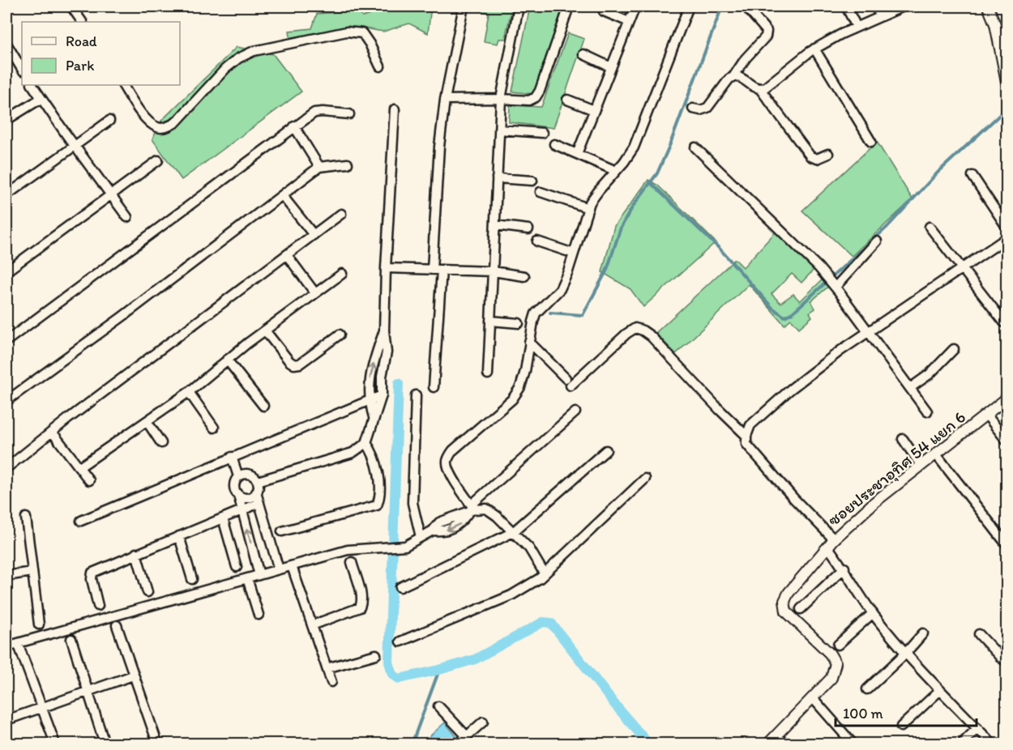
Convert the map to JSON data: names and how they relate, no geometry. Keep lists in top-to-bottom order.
{
  "streets": {
    "street": ["ซอยประชาอุทิศ 54 แยก 6"]
  },
  "legend": ["Road", "Park"],
  "scale_bar": "100 m"
}
